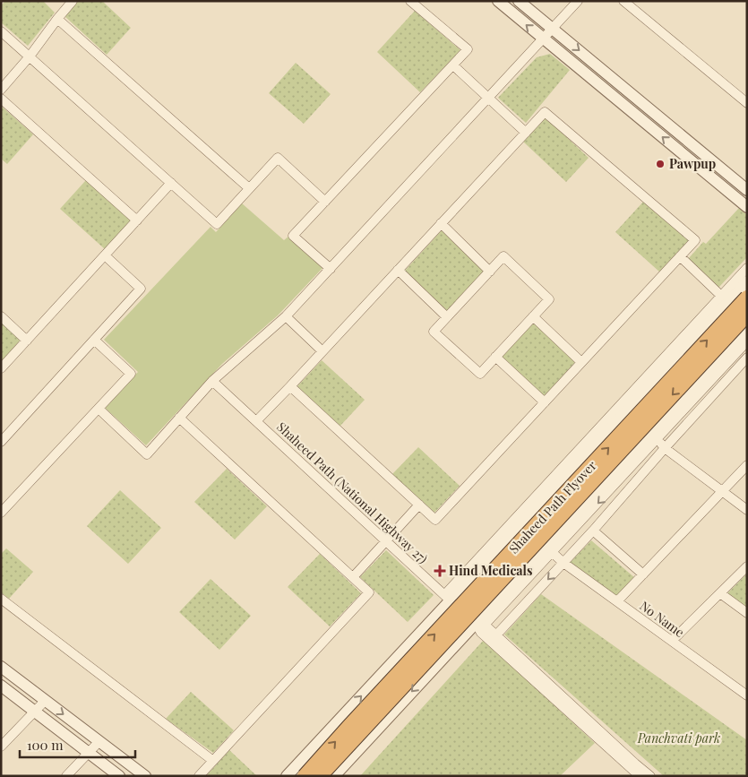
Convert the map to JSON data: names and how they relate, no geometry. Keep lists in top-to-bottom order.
{
  "streets": {
    "highway": ["Shaheed Path Flyover"],
    "street": ["Shaheed Path (National Highway 27)", "No Name"]
  },
  "parks": ["Panchvati park"],
  "places": {
    "other": ["Pawpup"],
    "health": ["Hind Medicals"]
  },
  "scale_bar": "100 m"
}
